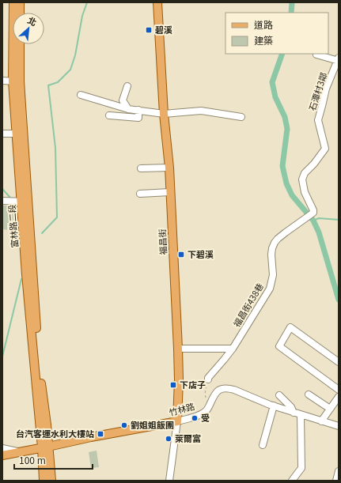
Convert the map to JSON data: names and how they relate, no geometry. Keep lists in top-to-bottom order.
{
  "streets": {
    "main road": ["富林路二段", "福昌街", "竹林路"],
    "street": ["石潭村3鄰", "福昌街438巷"]
  },
  "crossings": [
    ["石潭村3鄰", "福昌街438巷"],
    ["富林路二段", "竹林路"],
    ["福昌街", "竹林路"]
  ],
  "places": {
    "transit": [
      "碧溪",
      "下碧溪",
      "下店子",
      "台汽客運水利大樓站"
    ],
    "other": ["受", "劉姐姐飯團", "萊爾富"]
  },
  "legend": ["道路", "建築"],
  "scale_bar": "100 m",
  "north": "top right"
}
